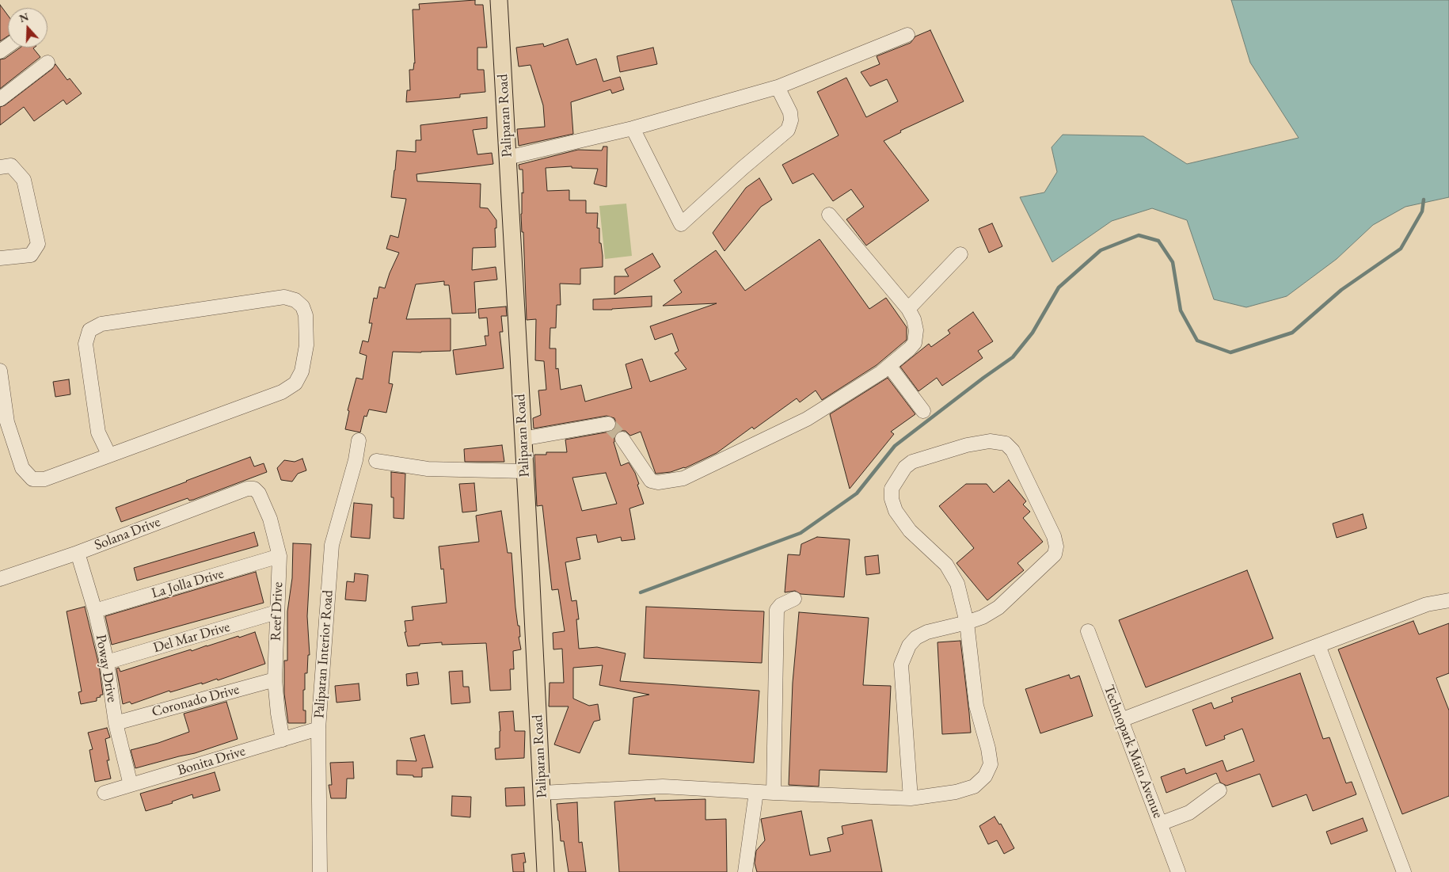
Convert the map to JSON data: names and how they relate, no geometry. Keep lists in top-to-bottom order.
{
  "streets": {
    "main road": ["Paliparan Road"],
    "street": [
      "Solana Drive",
      "La Jolla Drive",
      "Reef Drive",
      "Del Mar Drive",
      "Paliparan Interior Road",
      "Poway Drive",
      "Coronado Drive",
      "Technopark Main Avenue",
      "Bonita Drive"
    ]
  },
  "crossings": [
    ["Solana Drive", "Reef Drive"],
    ["Solana Drive", "Poway Drive"],
    ["La Jolla Drive", "Reef Drive"],
    ["La Jolla Drive", "Poway Drive"],
    ["Reef Drive", "Del Mar Drive"],
    ["Reef Drive", "Coronado Drive"],
    ["Reef Drive", "Bonita Drive"],
    ["Del Mar Drive", "Poway Drive"],
    ["Paliparan Interior Road", "Bonita Drive"],
    ["Poway Drive", "Coronado Drive"],
    ["Poway Drive", "Bonita Drive"]
  ],
  "north": "top"
}
